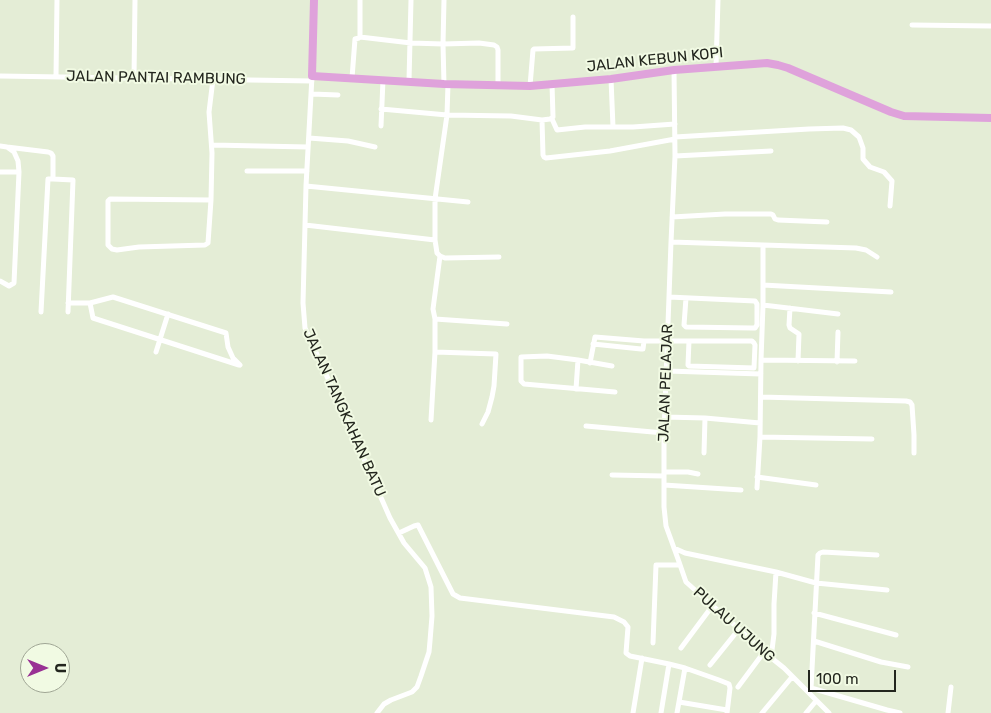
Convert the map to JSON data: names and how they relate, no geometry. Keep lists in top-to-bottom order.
{
  "streets": {
    "main road": ["JALAN KEBUN KOPI"],
    "street": [
      "JALAN PANTAI RAMBUNG",
      "JALAN PELAJAR",
      "JALAN TANGKAHAN BATU",
      "PULAU UJUNG"
    ]
  },
  "crossings": [
    ["JALAN KEBUN KOPI", "JALAN PANTAI RAMBUNG"],
    ["JALAN KEBUN KOPI", "JALAN PELAJAR"],
    ["JALAN KEBUN KOPI", "JALAN TANGKAHAN BATU"],
    ["JALAN PANTAI RAMBUNG", "JALAN TANGKAHAN BATU"],
    ["JALAN PELAJAR", "PULAU UJUNG"]
  ],
  "scale_bar": "100 m",
  "north": "right"
}
